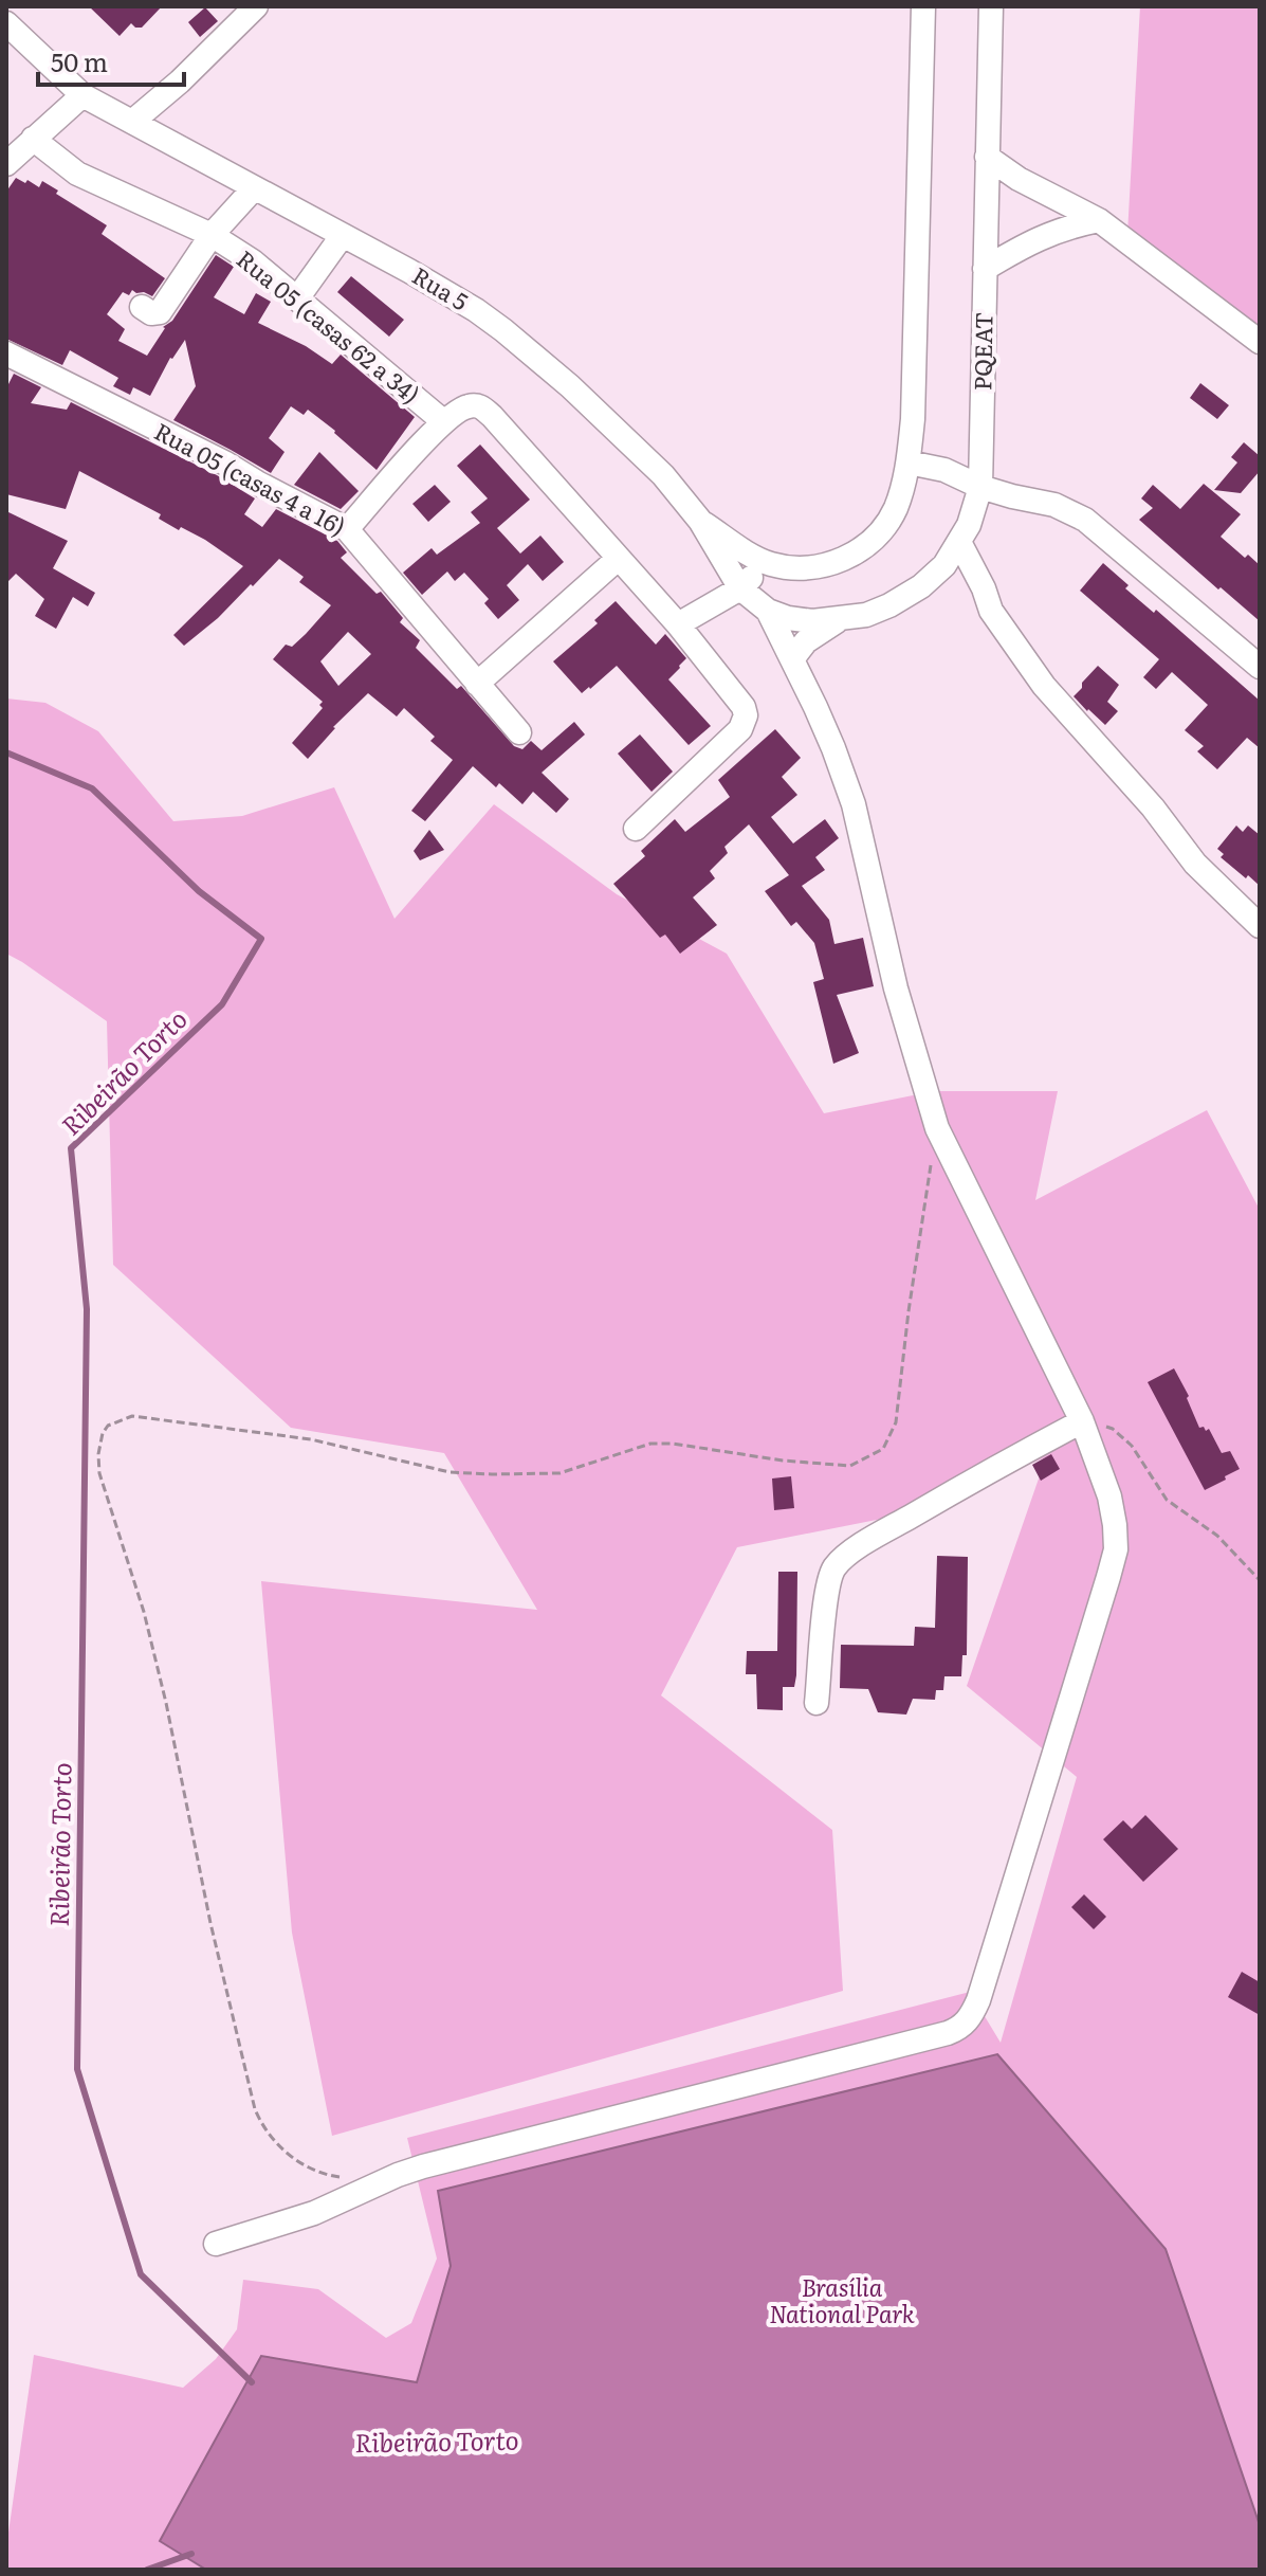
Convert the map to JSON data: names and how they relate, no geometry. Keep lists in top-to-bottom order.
{
  "streets": {
    "street": [
      "Rua 5",
      "Rua 05 (casas 62 a 34)",
      "PQEAT",
      "Rua 05 (casas 4 a 16)"
    ]
  },
  "water": ["Ribeirão Torto"],
  "parks": ["Brasília National Park"],
  "scale_bar": "50 m"
}
